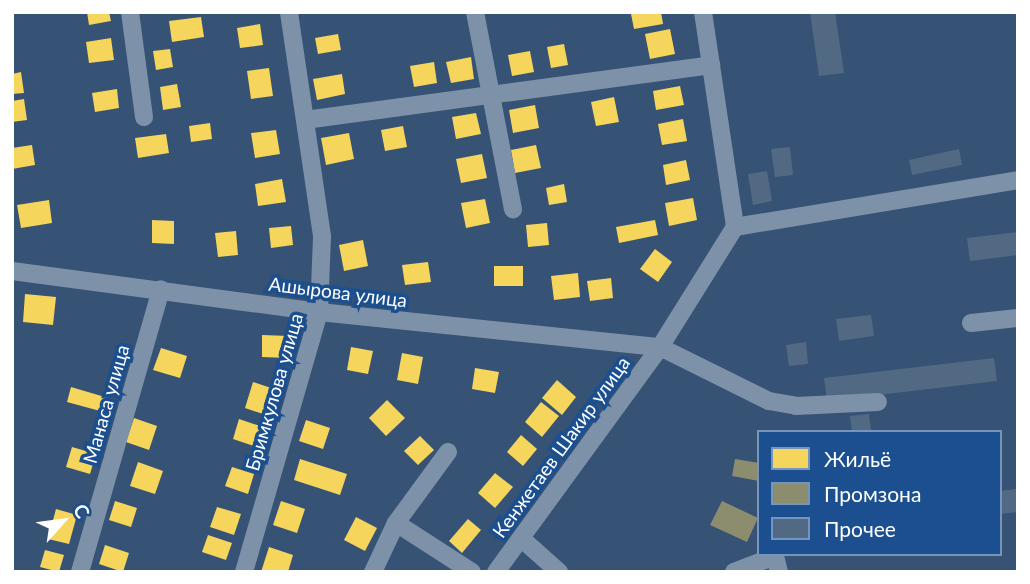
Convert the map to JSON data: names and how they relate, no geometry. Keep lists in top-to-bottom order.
{
  "streets": {
    "street": [
      "Ашырова улица",
      "Бримкулова улица",
      "Манаса улица",
      "Кенжетаев Шакир улица"
    ]
  },
  "crossings": [
    ["Ашырова улица", "Бримкулова улица"],
    ["Ашырова улица", "Манаса улица"],
    ["Ашырова улица", "Кенжетаев Шакир улица"]
  ],
  "legend": ["Жильё", "Промзона", "Прочее"],
  "north": "top right"
}
